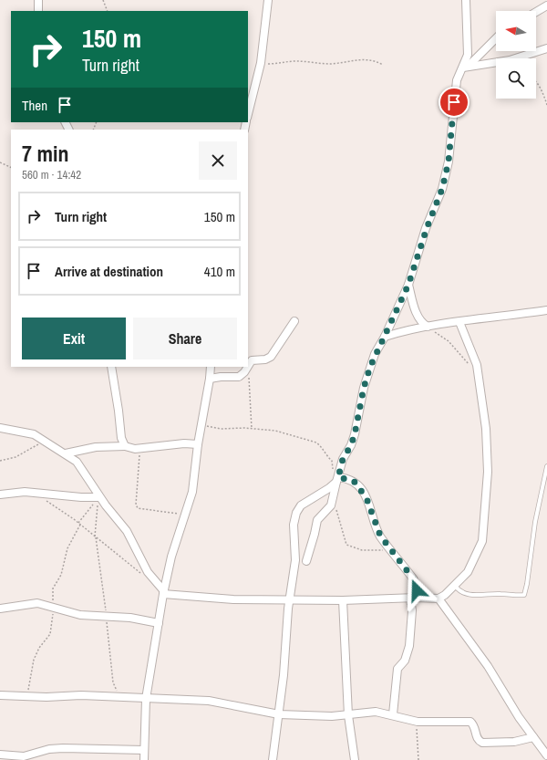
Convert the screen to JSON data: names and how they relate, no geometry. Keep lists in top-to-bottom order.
{
  "north": "left",
  "page": {
    "turn": ["150 m", "Turn right"],
    "then": "Then",
    "heading": ["7 min", "560 m · 14:42"],
    "list": [
      {
        "name": "Turn right",
        "value": "150 m"
      },
      {
        "name": "Arrive at destination",
        "value": "410 m"
      }
    ],
    "buttons": ["Exit", "Share"]
  }
}
